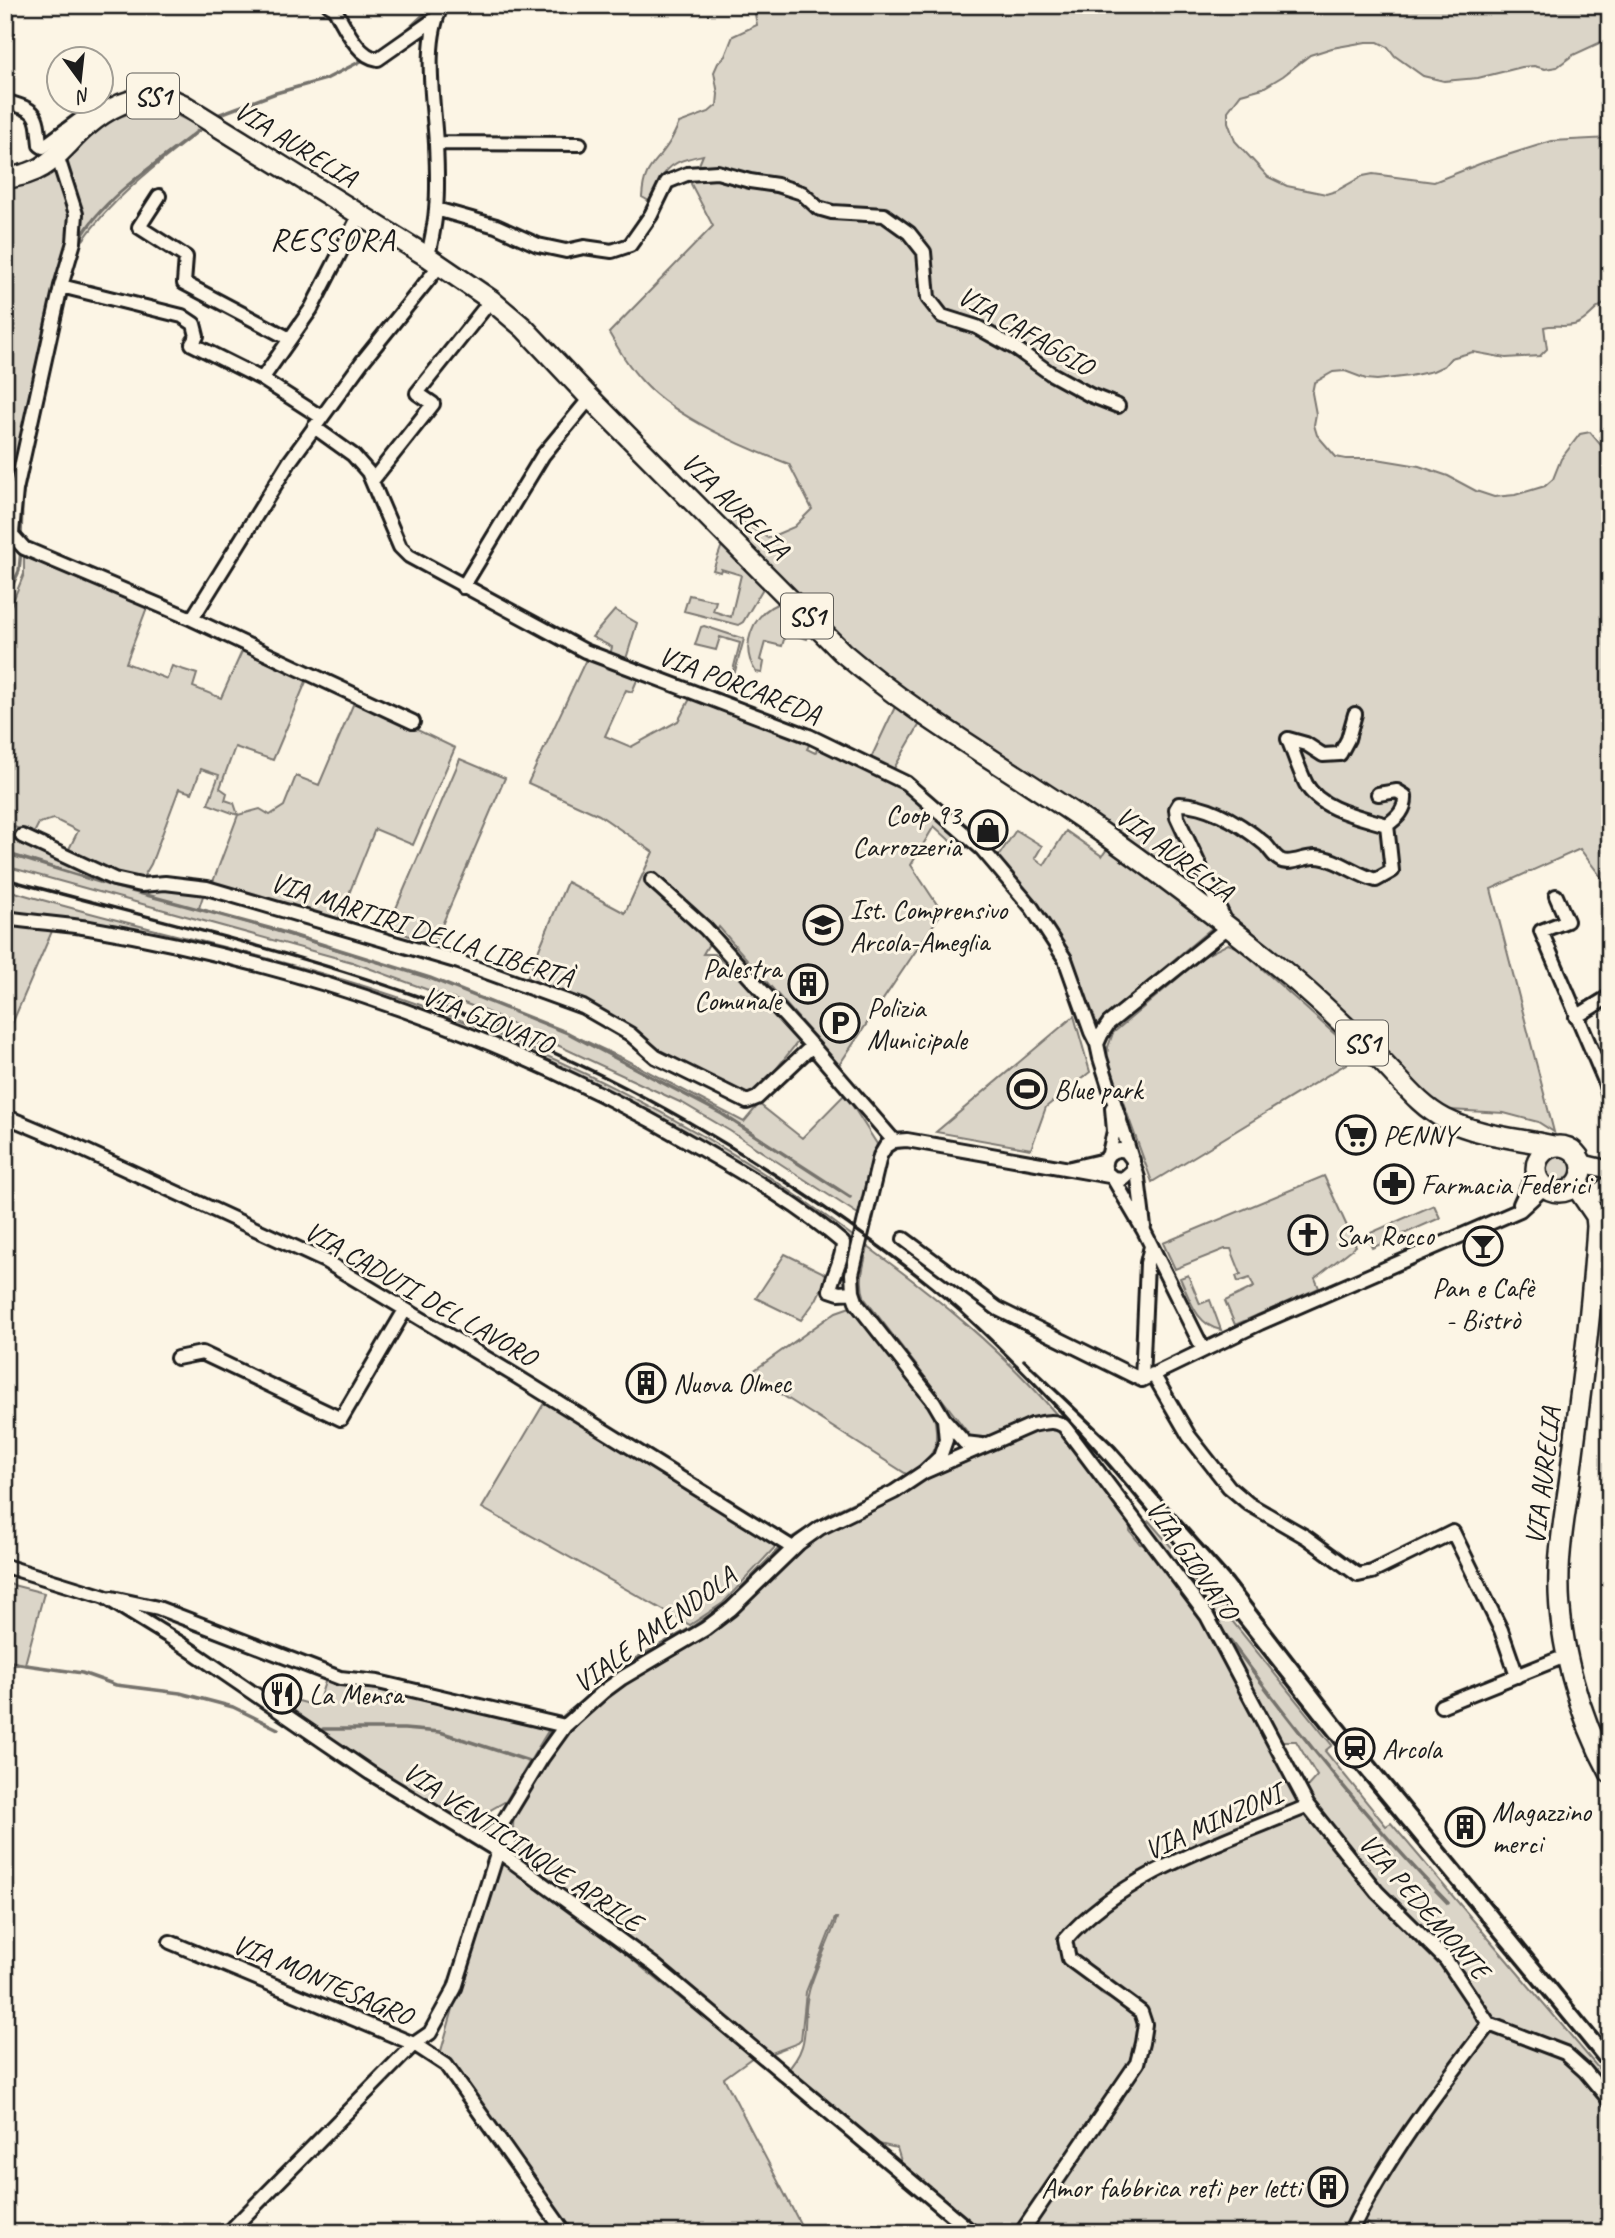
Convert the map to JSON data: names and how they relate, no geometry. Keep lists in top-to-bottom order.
{
  "streets": {
    "main road": ["SS1", "VIA AURELIA"],
    "street": [
      "VIA CAFAGGIO",
      "VIA PORCAREDA",
      "VIA MARTIRI DELLA LIBERTÀ",
      "VIA GIOVATO",
      "VIA CADUTI DEL LAVORO",
      "VIALE AMENDOLA",
      "VIA MINZONI",
      "VIA VENTICINQUE APRILE",
      "VIA PEDEMONTE",
      "VIA MONTESAGRO"
    ]
  },
  "crossings": [
    ["SS1", "VIA AURELIA"],
    ["VIA GIOVATO", "VIALE AMENDOLA"],
    ["VIA GIOVATO", "VIA MINZONI"],
    ["VIA GIOVATO", "VIA PEDEMONTE"],
    ["VIA CADUTI DEL LAVORO", "VIALE AMENDOLA"],
    ["VIALE AMENDOLA", "VIA VENTICINQUE APRILE"],
    ["VIA MINZONI", "VIA PEDEMONTE"],
    ["VIA VENTICINQUE APRILE", "VIA MONTESAGRO"]
  ],
  "districts": ["RESSORA"],
  "places": {
    "shop": ["Coop 93 Carrozzeria"],
    "school or university": ["Ist. Comprensivo Arcola-Ameglia"],
    "building": [
      "Palestra Comunale",
      "Nuova Olmec",
      "Magazzino merci",
      "Amor fabbrica reti per letti"
    ],
    "parking": ["Polizia Municipale"],
    "sports": ["Blue park"],
    "supermarket": ["PENNY"],
    "pharmacy": ["Farmacia Federici"],
    "church": ["San Rocco"],
    "bar": ["Pan e Cafè - Bistrò"],
    "restaurant": ["La Mensa"],
    "station": ["Arcola"]
  },
  "north": "bottom"
}
